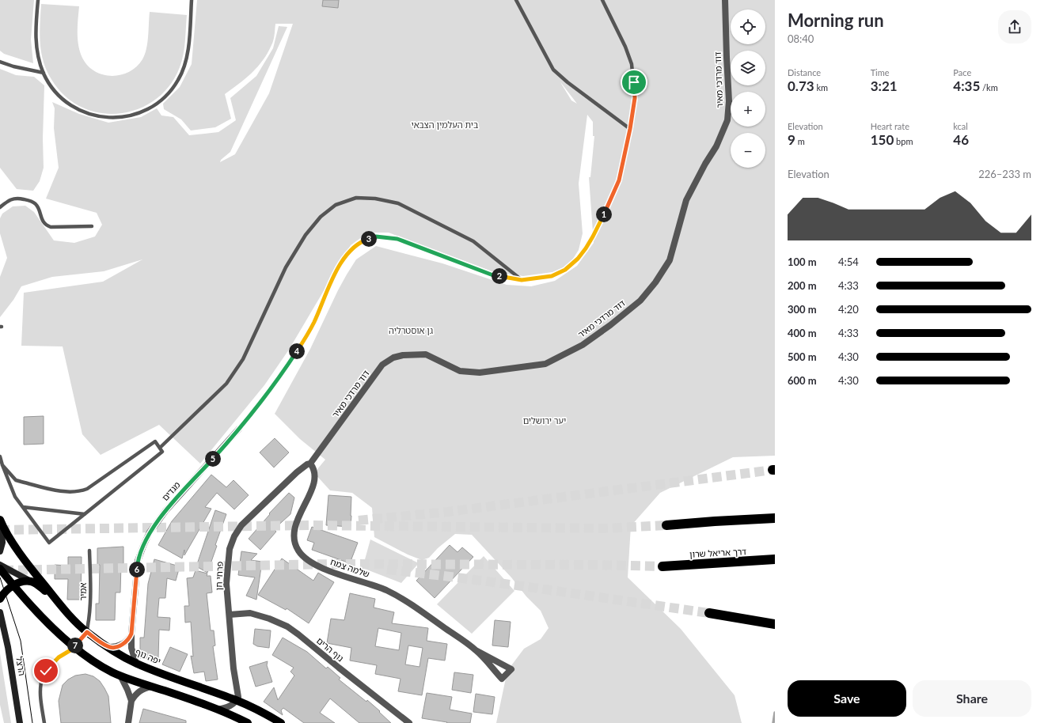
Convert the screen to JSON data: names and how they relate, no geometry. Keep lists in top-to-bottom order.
{
  "streets": {
    "highway": ["דרך אריאל שרון"],
    "main road": ["יפה נוף"],
    "street": [
      "דוד מרדכי מאיר",
      "מגדים",
      "שלמה צמח",
      "פרחי חן",
      "נוף הרים",
      "הרצל"
    ],
    "lane": ["אמיר"]
  },
  "crossings": [
    ["דוד מרדכי מאיר", "שלמה צמח"],
    ["דוד מרדכי מאיר", "פרחי חן"],
    ["מגדים", "יפה נוף"],
    ["שלמה צמח", "פרחי חן"],
    ["פרחי חן", "נוף הרים"],
    ["פרחי חן", "יפה נוף"],
    ["אמיר", "יפה נוף"]
  ],
  "parks": ["בית העלמין הצבאי", "גן אוסטרליה", "יער ירושלים"],
  "page": {
    "heading": ["Morning run", "08:40"],
    "map_buttons": ["+", "−"],
    "stats": [
      ["Distance", "0.73 km"],
      ["Time", "3:21"],
      ["Pace", "4:35 /km"],
      ["Elevation", "9 m"],
      ["Heart rate", "150 bpm"],
      ["kcal", "46"]
    ],
    "chart": ["Elevation", "226–233 m"],
    "pins": [
      "1",
      "3",
      "2",
      "4",
      "5",
      "6",
      "7"
    ],
    "list": [
      {
        "name": "100 m",
        "note": "4:54"
      },
      {
        "name": "200 m",
        "note": "4:33"
      },
      {
        "name": "300 m",
        "note": "4:20"
      },
      {
        "name": "400 m",
        "note": "4:33"
      },
      {
        "name": "500 m",
        "note": "4:30"
      },
      {
        "name": "600 m",
        "note": "4:30"
      }
    ],
    "buttons": ["Save", "Share"]
  }
}
